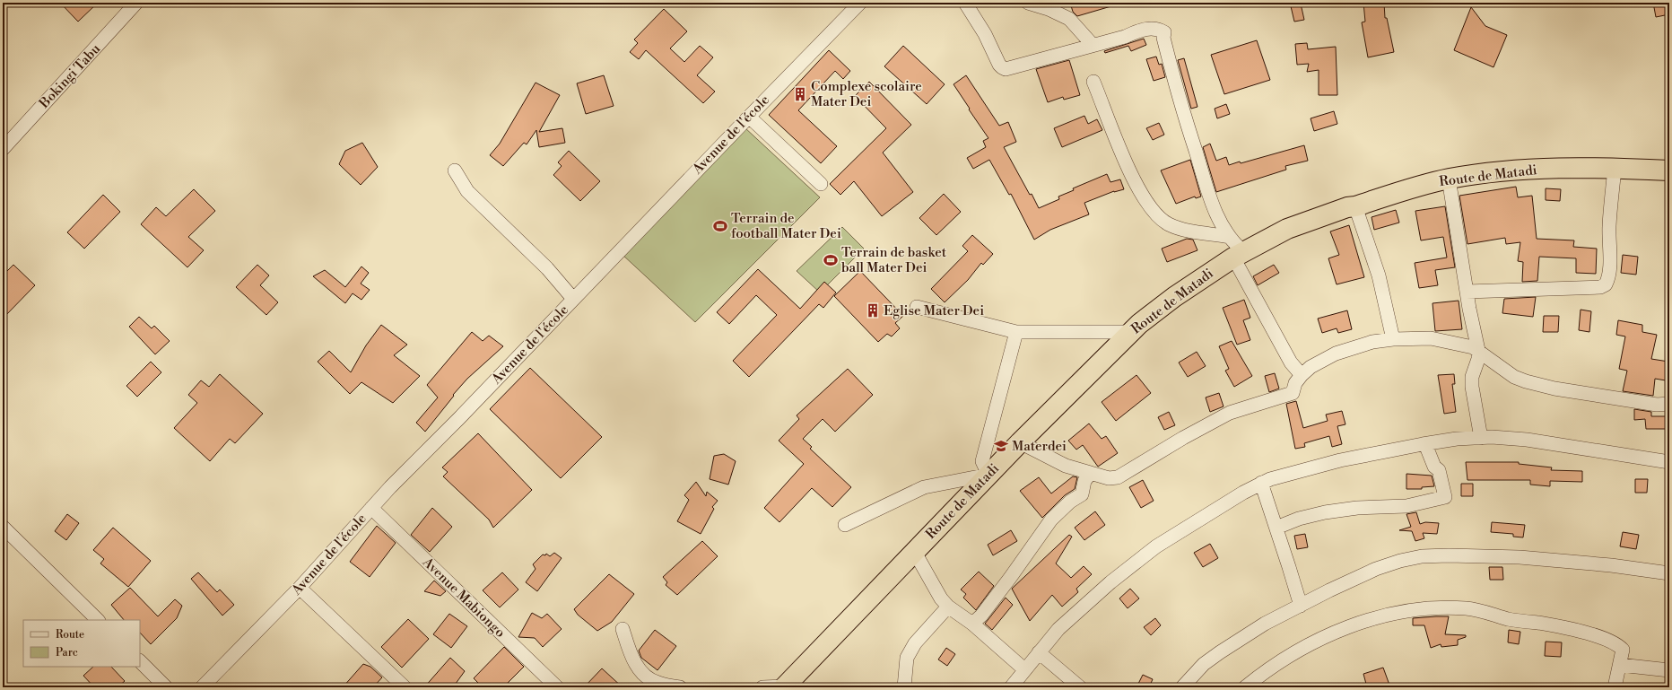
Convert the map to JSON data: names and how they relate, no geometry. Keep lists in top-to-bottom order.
{
  "streets": {
    "highway": ["Route de Matadi"],
    "street": ["Bokingi Tabu", "Avenue de l'école", "Avenue Mabiongo"]
  },
  "crossings": [
    ["Avenue de l'école", "Avenue Mabiongo"]
  ],
  "places": {
    "building": ["Complexe scolaire Mater Dei", "Eglise Mater Dei"],
    "sports": ["Terrain de football Mater Dei", "Terrain de basket ball Mater Dei"],
    "school or university": ["Materdei"]
  },
  "legend": ["Route", "Parc"]
}
